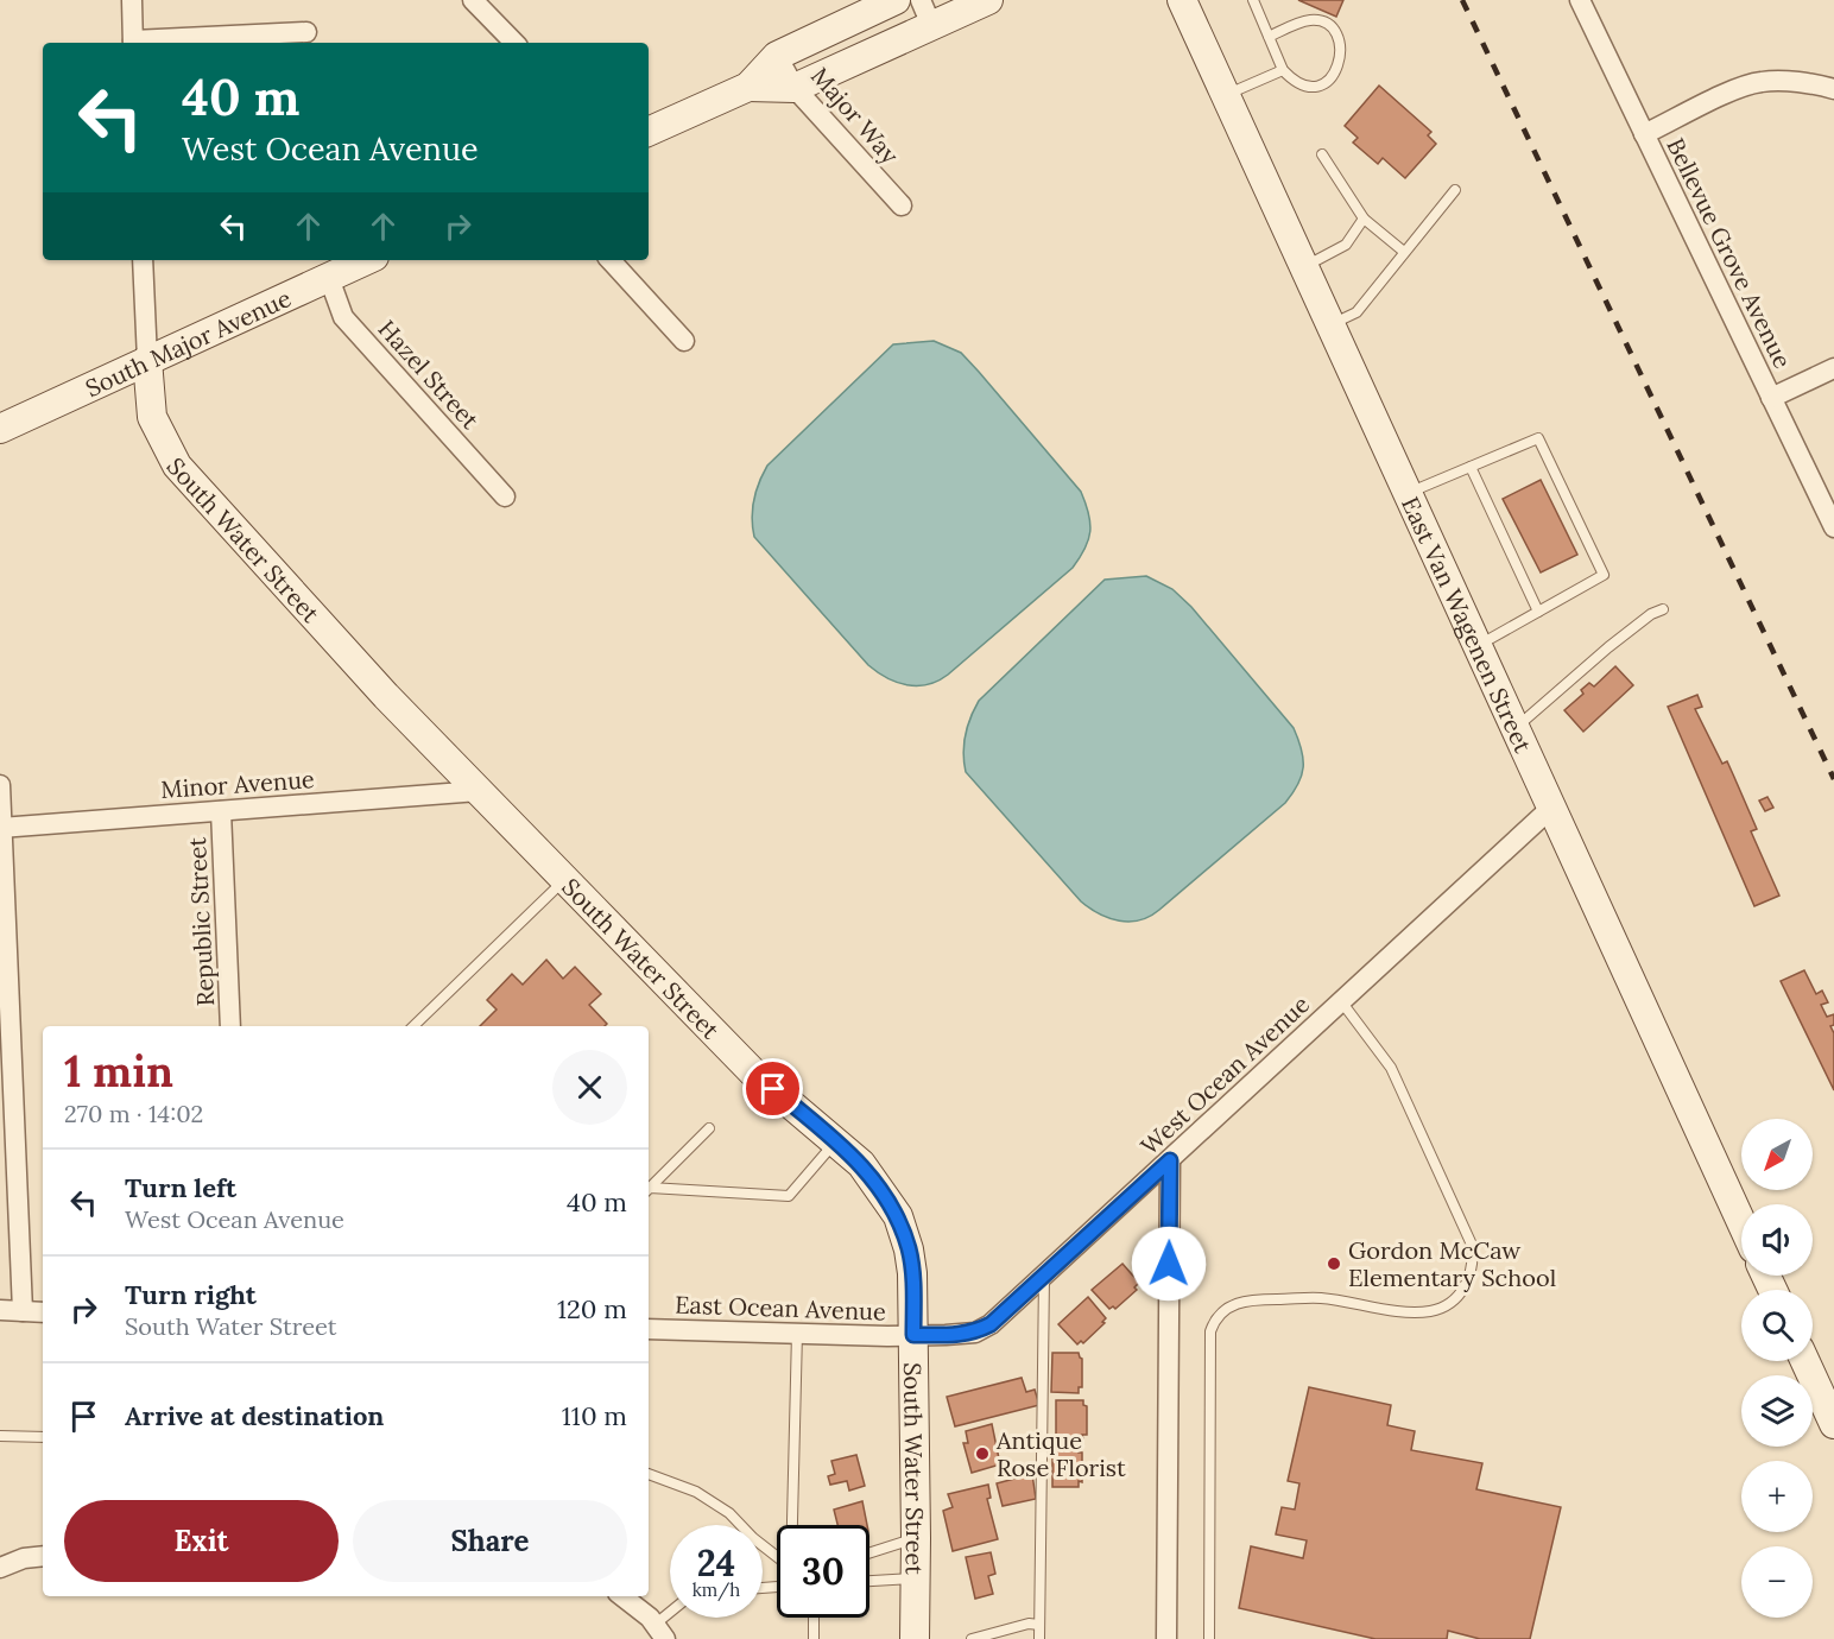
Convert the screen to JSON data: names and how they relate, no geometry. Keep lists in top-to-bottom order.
{
  "streets": {
    "main road": ["South Major Avenue", "South Water Street", "East Van Wagenen Street"],
    "street": [
      "Major Way",
      "Bellevue Grove Avenue",
      "Hazel Street",
      "Minor Avenue",
      "Republic Street",
      "West Ocean Avenue",
      "East Ocean Avenue"
    ]
  },
  "crossings": [
    ["South Major Avenue", "Hazel Street"],
    ["South Major Avenue", "South Water Street"],
    ["South Water Street", "Minor Avenue"],
    ["South Water Street", "West Ocean Avenue"],
    ["South Water Street", "East Ocean Avenue"],
    ["East Van Wagenen Street", "West Ocean Avenue"],
    ["Minor Avenue", "Republic Street"],
    ["West Ocean Avenue", "East Ocean Avenue"]
  ],
  "places": ["Gordon McCaw Elementary School", "Antique Rose Florist"],
  "north": "bottom left",
  "page": {
    "turn": ["40 m", "West Ocean Avenue"],
    "heading": ["1 min", "270 m · 14:02"],
    "map_buttons": ["+", "−"],
    "list": [
      {
        "name": "Turn left",
        "note": "West Ocean Avenue",
        "value": "40 m"
      },
      {
        "name": "Turn right",
        "note": "South Water Street",
        "value": "120 m"
      },
      {
        "name": "Arrive at destination",
        "value": "110 m"
      }
    ],
    "buttons": ["Exit", "Share"],
    "speed": "24 km/h",
    "limit": "30"
  }
}
